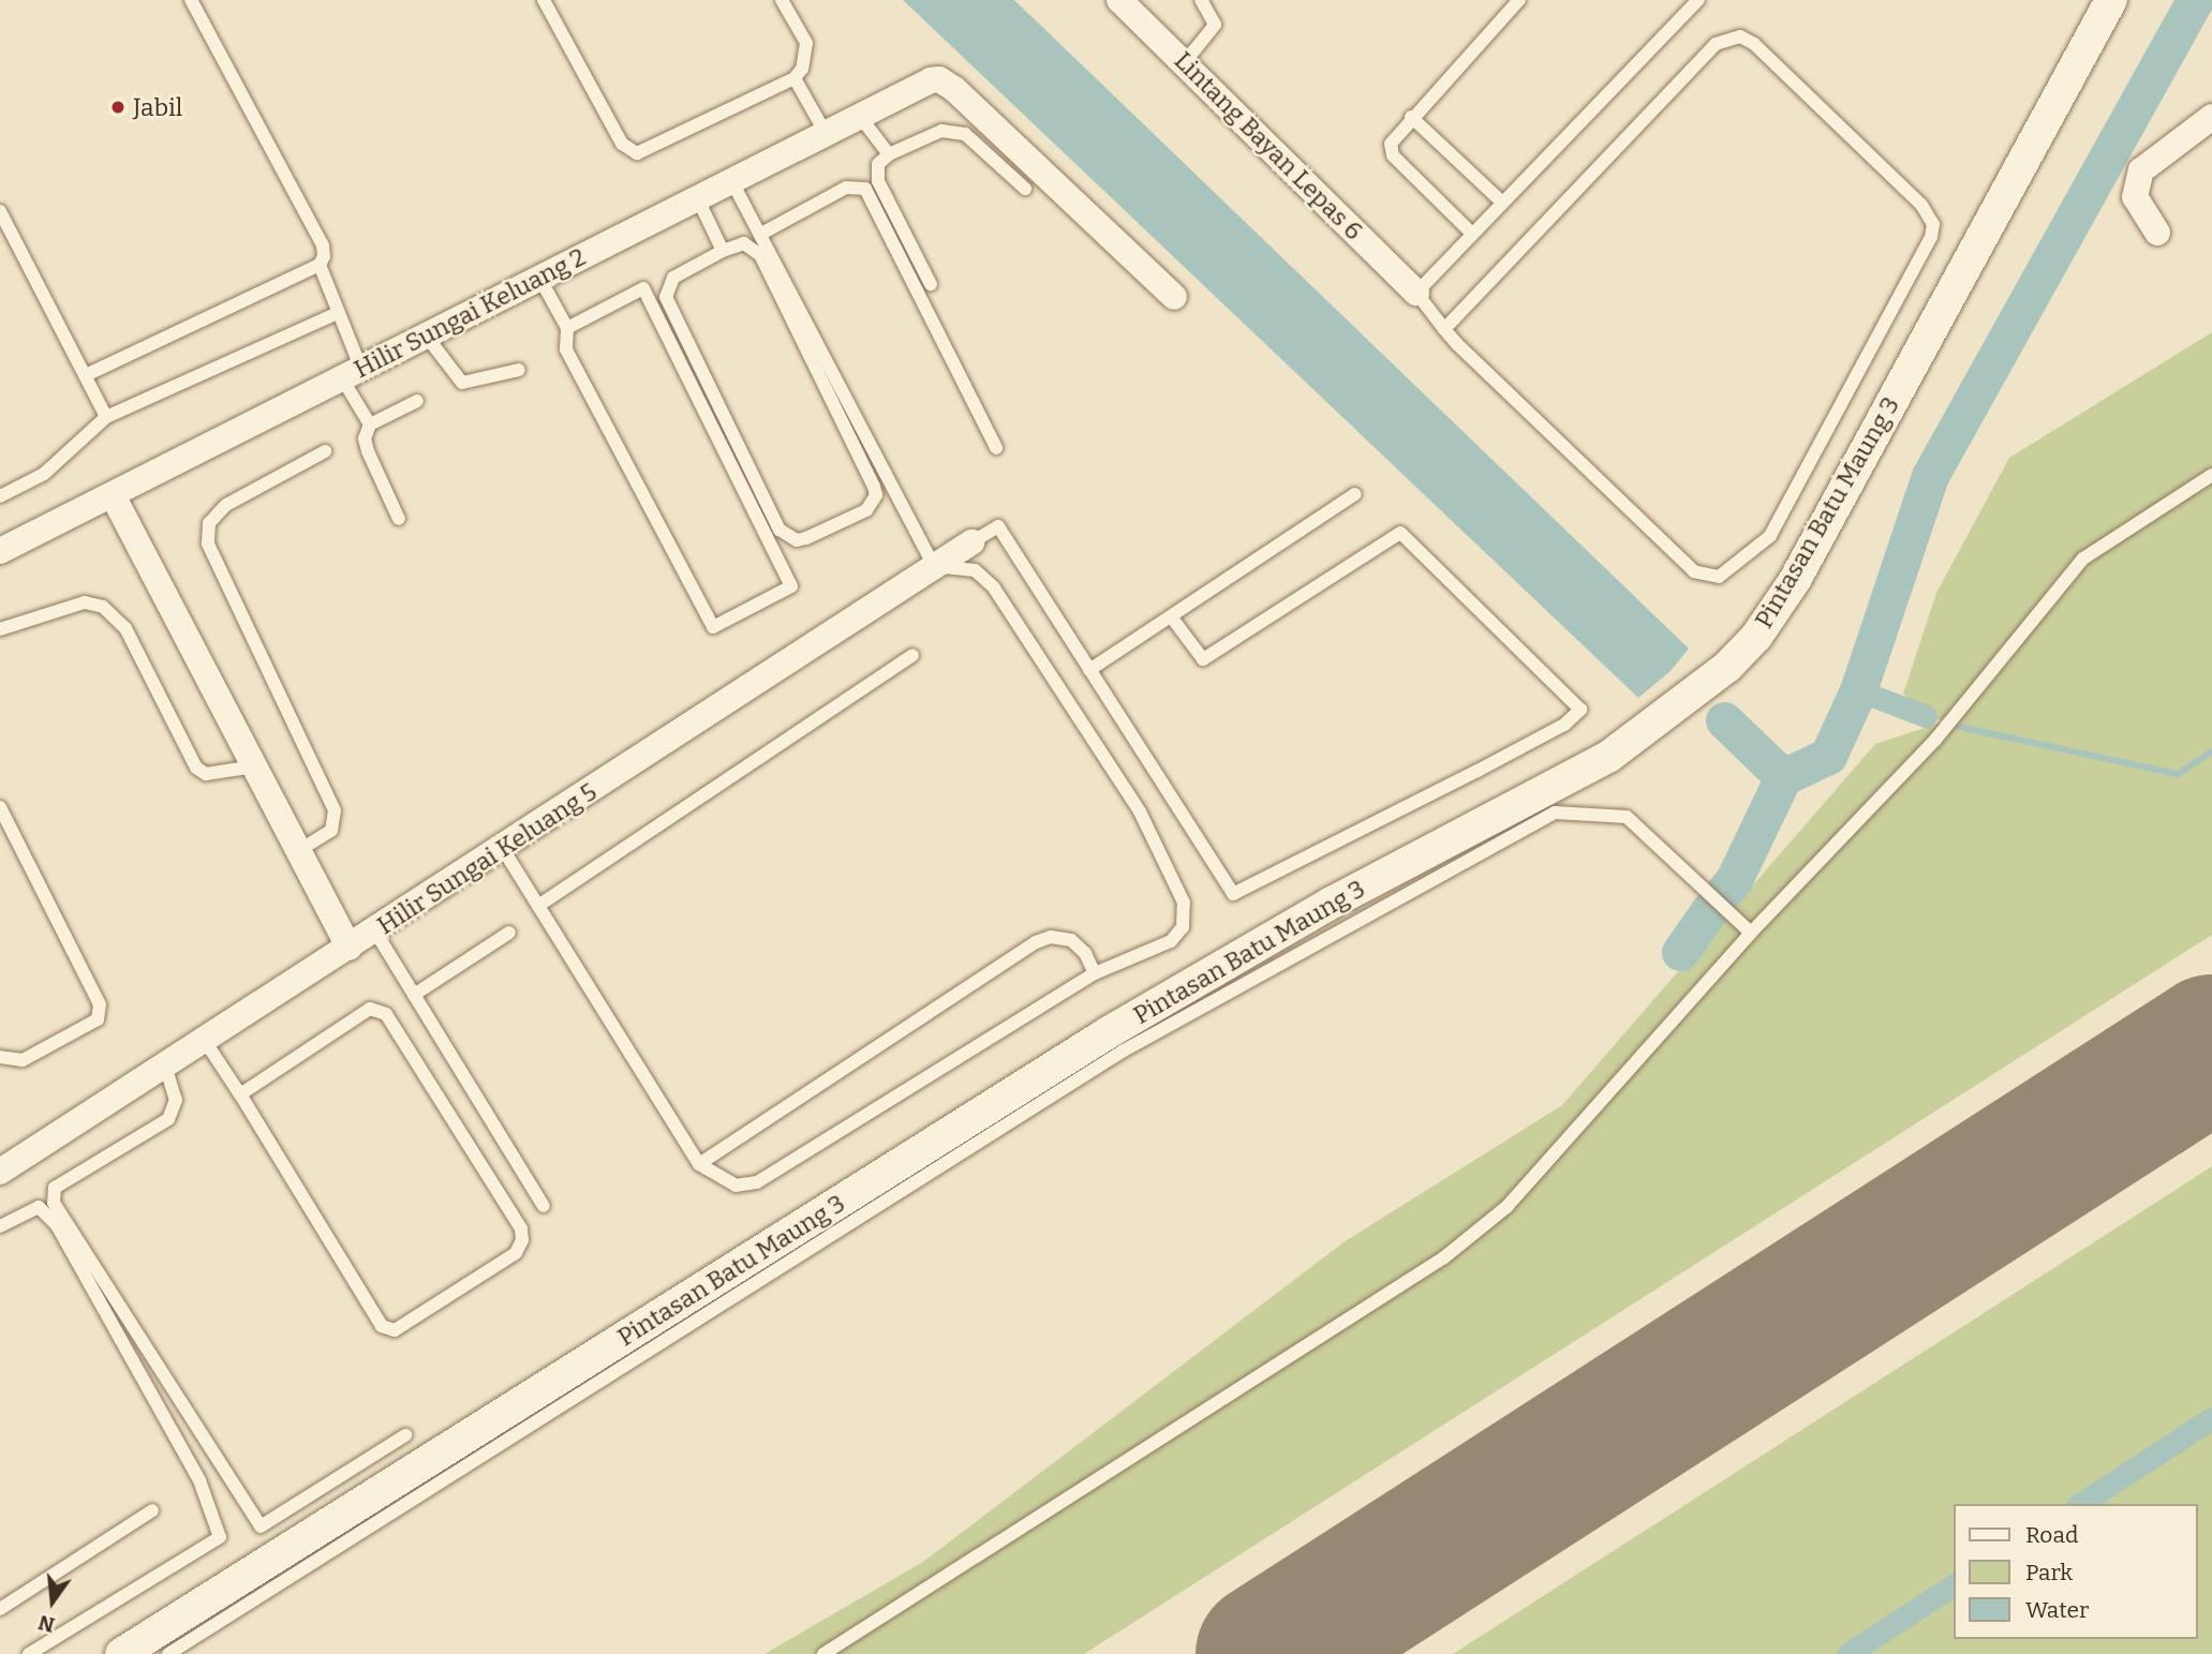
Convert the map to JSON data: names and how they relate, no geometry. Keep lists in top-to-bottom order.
{
  "streets": {
    "street": [
      "Lintang Bayan Lepas 6",
      "Hilir Sungai Keluang 2",
      "Pintasan Batu Maung 3",
      "Hilir Sungai Keluang 5"
    ]
  },
  "places": ["Jabil"],
  "legend": ["Road", "Park", "Water"],
  "north": "bottom"
}
